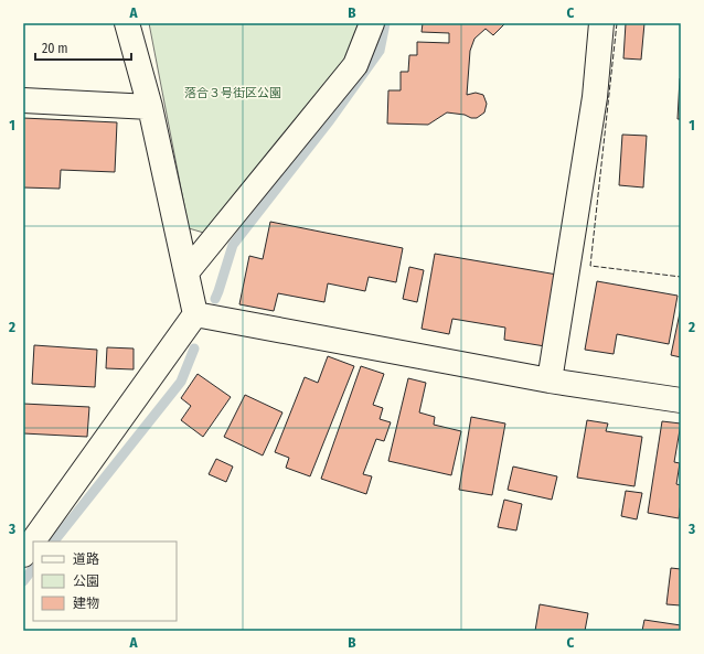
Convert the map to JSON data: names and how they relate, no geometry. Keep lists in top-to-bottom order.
{
  "parks": ["落合３号街区公園"],
  "legend": ["道路", "公園", "建物"],
  "scale_bar": "20 m",
  "grid": {
    "columns": ["A", "B", "C"],
    "rows": ["1", "2", "3"]
  }
}
